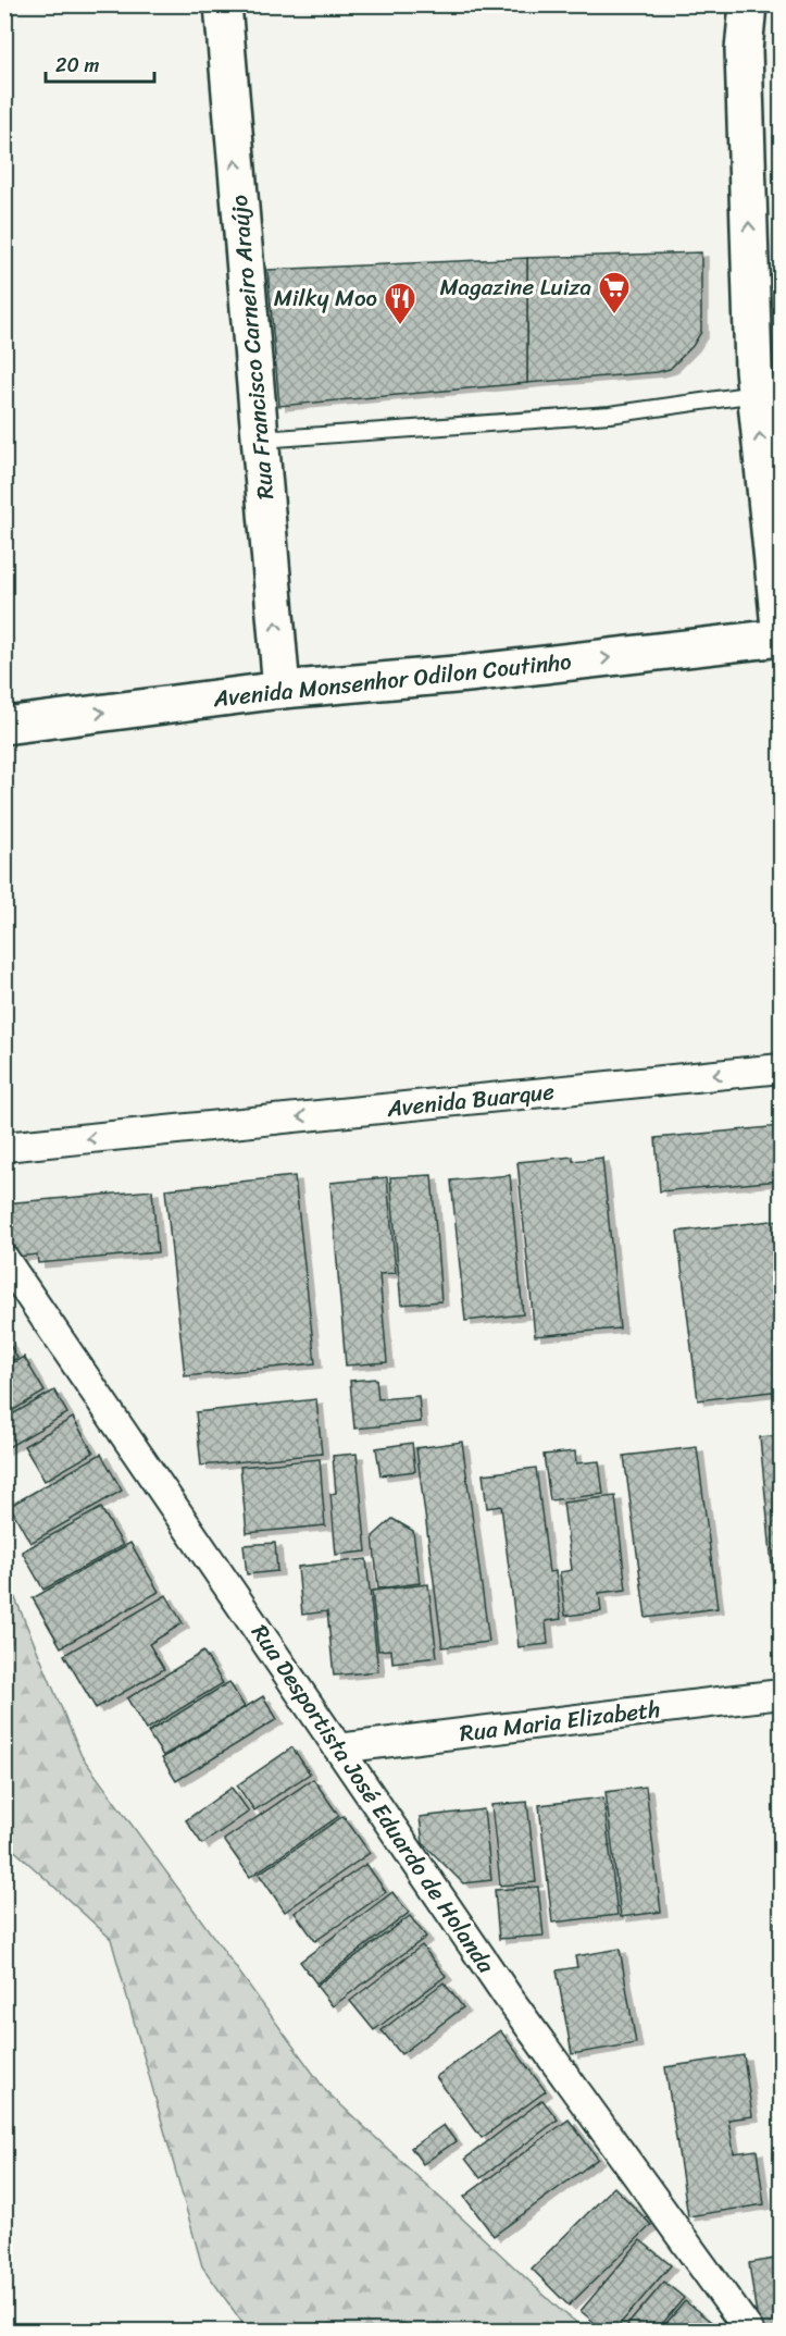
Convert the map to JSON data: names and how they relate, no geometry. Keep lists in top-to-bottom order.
{
  "streets": {
    "main road": ["Rua Francisco Carneiro Araújo", "Avenida Monsenhor Odilon Coutinho"],
    "street": ["Avenida Buarque", "Rua Maria Elizabeth", "Rua Desportista José Eduardo de Holanda"]
  },
  "crossings": [
    ["Rua Francisco Carneiro Araújo", "Avenida Monsenhor Odilon Coutinho"],
    ["Rua Maria Elizabeth", "Rua Desportista José Eduardo de Holanda"]
  ],
  "one_way": ["Rua Francisco Carneiro Araújo", "Avenida Monsenhor Odilon Coutinho", "Avenida Buarque"],
  "places": {
    "supermarket": ["Magazine Luiza"],
    "restaurant": ["Milky Moo"]
  },
  "scale_bar": "20 m"
}
